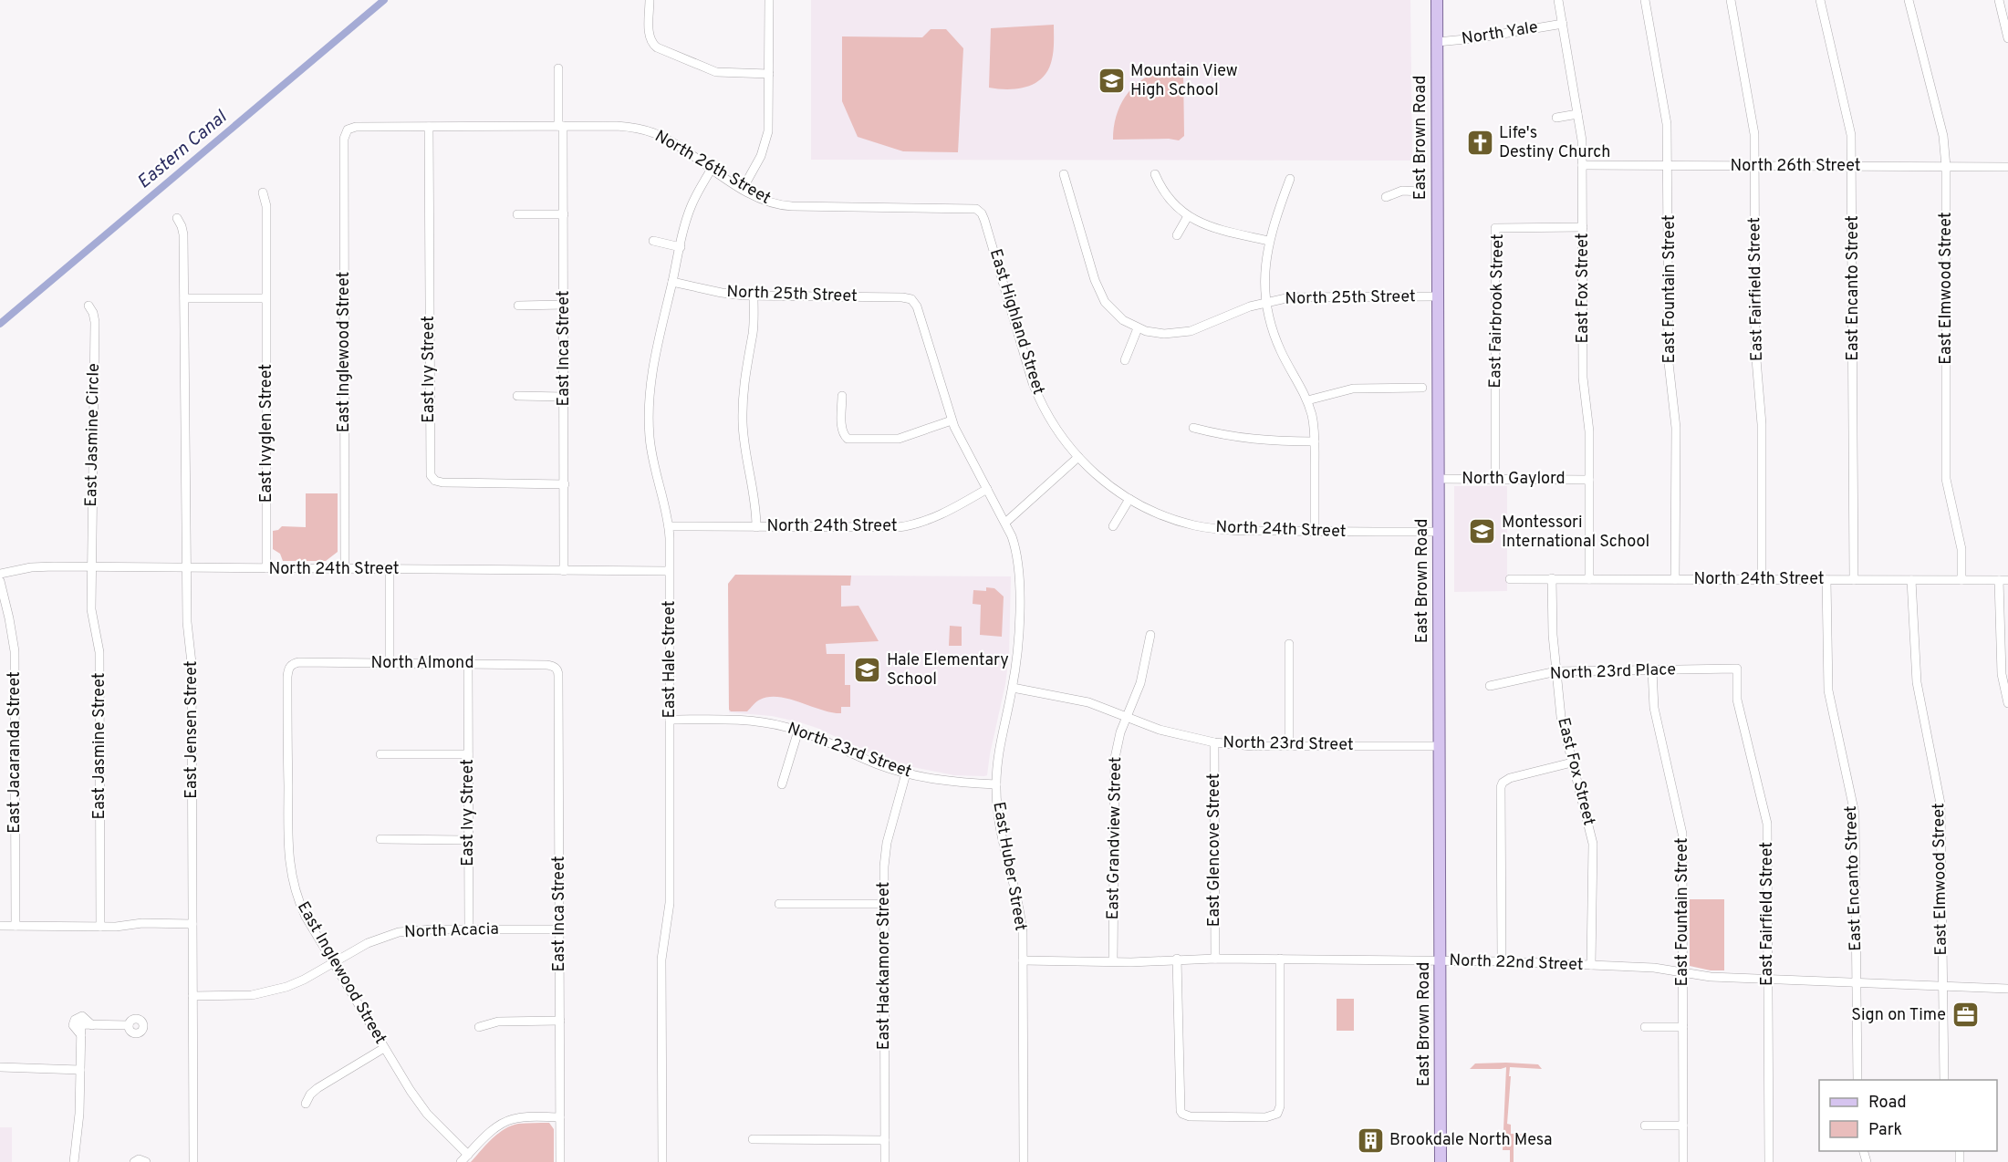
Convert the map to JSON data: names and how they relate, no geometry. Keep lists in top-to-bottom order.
{
  "streets": {
    "main road": ["East Brown Road"],
    "street": [
      "North Yale",
      "North 26th Street",
      "East Fox Street",
      "East Encanto Street",
      "East Elmwood Street",
      "East Fountain Street",
      "East Fairfield Street",
      "North 25th Street",
      "East Fairbrook Street",
      "East Highland Street",
      "East Inca Street",
      "East Inglewood Street",
      "East Ivy Street",
      "East Ivyglen Street",
      "East Jasmine Circle",
      "North Gaylord",
      "North 24th Street",
      "East Hale Street",
      "North Almond",
      "North 23rd Place",
      "East Jensen Street",
      "North 23rd Street",
      "East Jasmine Street",
      "East Jacaranda Street",
      "East Grandview Street",
      "East Glencove Street",
      "East Huber Street",
      "North Acacia",
      "North 22nd Street",
      "East Hackamore Street"
    ]
  },
  "crossings": [
    ["North Yale", "East Brown Road"],
    ["North Yale", "East Fox Street"],
    ["East Brown Road", "North 25th Street"],
    ["East Brown Road", "North Gaylord"],
    ["East Brown Road", "North 24th Street"],
    ["East Brown Road", "North 23rd Street"],
    ["East Brown Road", "North 22nd Street"],
    ["North 26th Street", "East Fox Street"],
    ["North 26th Street", "East Encanto Street"],
    ["North 26th Street", "East Elmwood Street"],
    ["North 26th Street", "East Fountain Street"],
    ["North 26th Street", "East Fairfield Street"],
    ["North 26th Street", "East Highland Street"],
    ["North 26th Street", "East Inca Street"],
    ["North 26th Street", "East Inglewood Street"],
    ["North 26th Street", "East Ivy Street"],
    ["North 26th Street", "East Hale Street"],
    ["East Fox Street", "East Fairbrook Street"],
    ["East Fox Street", "North Gaylord"],
    ["East Fox Street", "North 24th Street"],
    ["East Fox Street", "North 23rd Place"],
    ["East Fox Street", "North 22nd Street"],
    ["East Encanto Street", "North 24th Street"],
    ["East Encanto Street", "North 22nd Street"],
    ["East Elmwood Street", "North 24th Street"],
    ["East Elmwood Street", "North 22nd Street"],
    ["East Fountain Street", "North 24th Street"],
    ["East Fountain Street", "North 23rd Place"],
    ["East Fountain Street", "North 22nd Street"],
    ["East Fairfield Street", "North 24th Street"],
    ["East Fairfield Street", "North 23rd Place"],
    ["East Fairfield Street", "North 22nd Street"],
    ["North 25th Street", "East Hale Street"],
    ["North 25th Street", "East Huber Street"],
    ["East Fairbrook Street", "North Gaylord"],
    ["East Highland Street", "North 24th Street"],
    ["East Inca Street", "East Ivy Street"],
    ["East Inca Street", "North 24th Street"],
    ["East Inca Street", "North Almond"],
    ["East Inca Street", "North Acacia"],
    ["East Inglewood Street", "North 24th Street"],
    ["East Inglewood Street", "North Almond"],
    ["East Inglewood Street", "North Acacia"],
    ["East Ivy Street", "North Almond"],
    ["East Ivy Street", "North Acacia"],
    ["East Ivyglen Street", "North 24th Street"],
    ["East Jasmine Circle", "North 24th Street"],
    ["East Jasmine Circle", "East Jasmine Street"],
    ["North 24th Street", "East Hale Street"],
    ["North 24th Street", "East Jensen Street"],
    ["North 24th Street", "East Jasmine Street"],
    ["North 24th Street", "East Huber Street"],
    ["East Hale Street", "North 23rd Street"],
    ["East Jensen Street", "North Acacia"],
    ["North 23rd Street", "East Grandview Street"],
    ["North 23rd Street", "East Glencove Street"],
    ["North 23rd Street", "East Huber Street"],
    ["North 23rd Street", "East Hackamore Street"],
    ["East Grandview Street", "North 22nd Street"],
    ["East Glencove Street", "North 22nd Street"],
    ["East Huber Street", "North 22nd Street"]
  ],
  "water": ["Eastern Canal"],
  "places": {
    "school or university": ["Mountain View High School", "Montessori International School", "Hale Elementary School"],
    "church": ["Life's Destiny Church"],
    "office": ["Sign on Time"],
    "building": ["Brookdale North Mesa"]
  },
  "legend": ["Road", "Park"]
}
